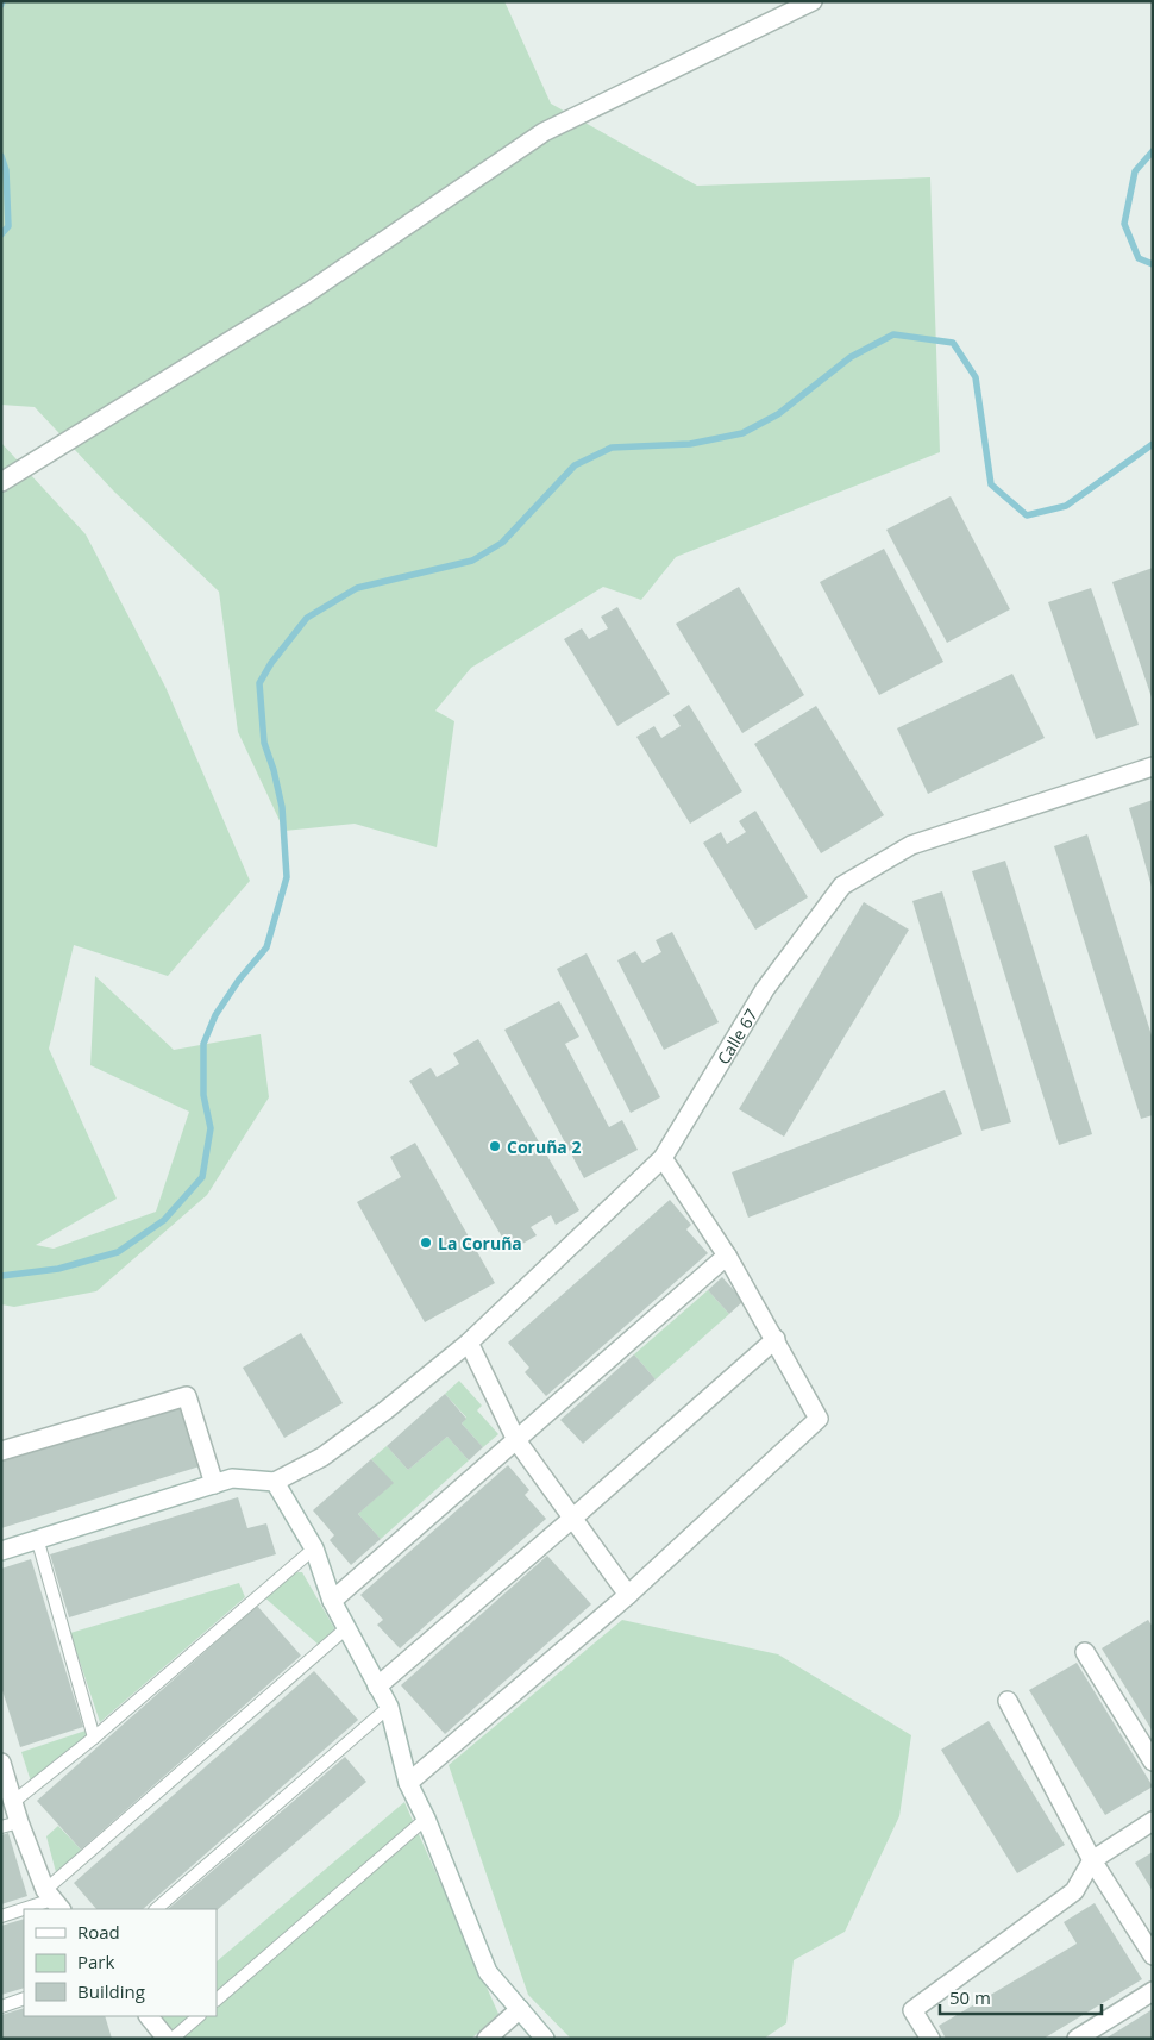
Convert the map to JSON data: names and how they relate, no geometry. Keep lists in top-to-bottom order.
{
  "streets": {
    "street": ["Calle 67"]
  },
  "places": ["Coruña 2", "La Coruña"],
  "legend": ["Road", "Park", "Building"],
  "scale_bar": "50 m"
}
